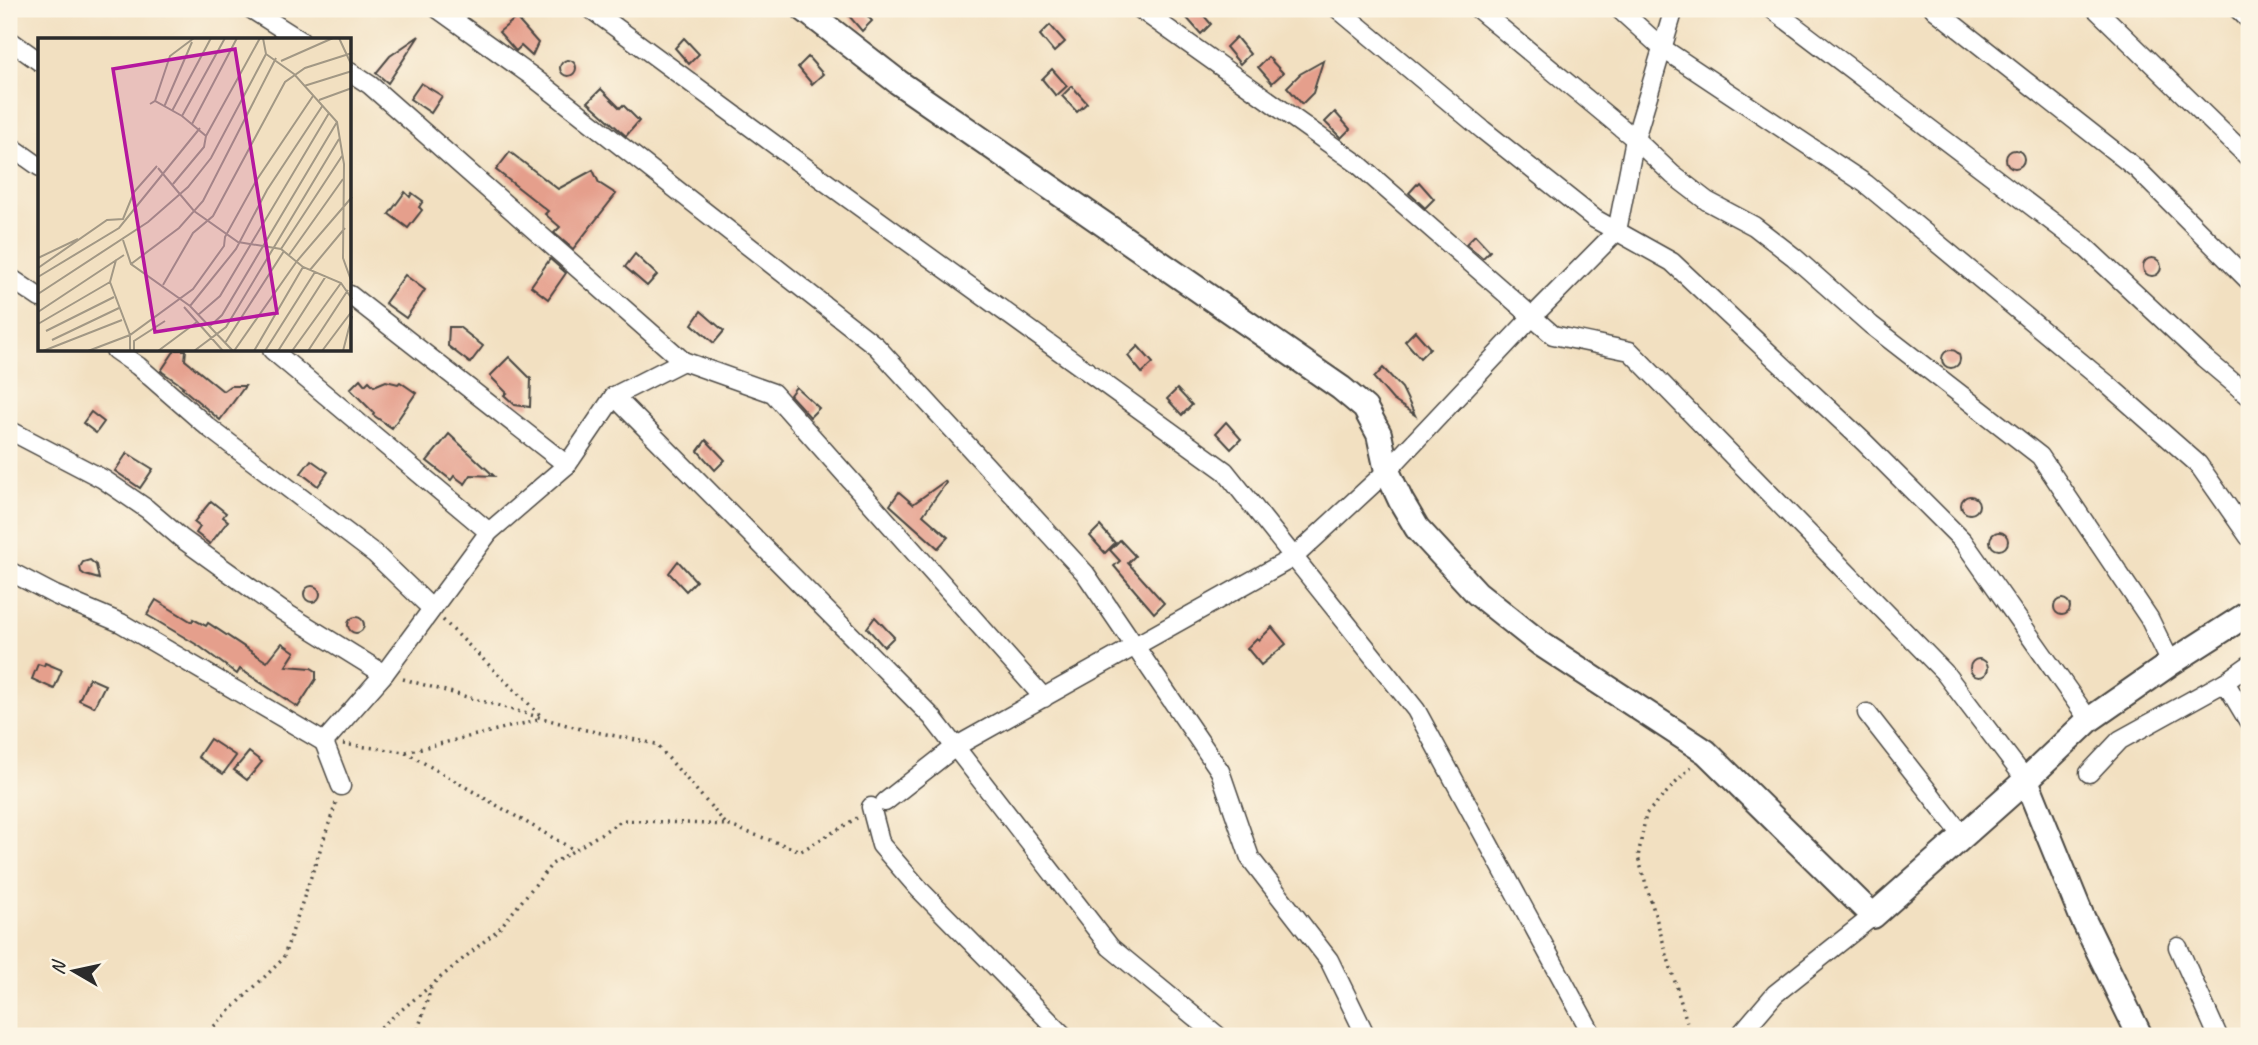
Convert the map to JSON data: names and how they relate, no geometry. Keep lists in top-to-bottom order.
{
  "north": "left"
}
